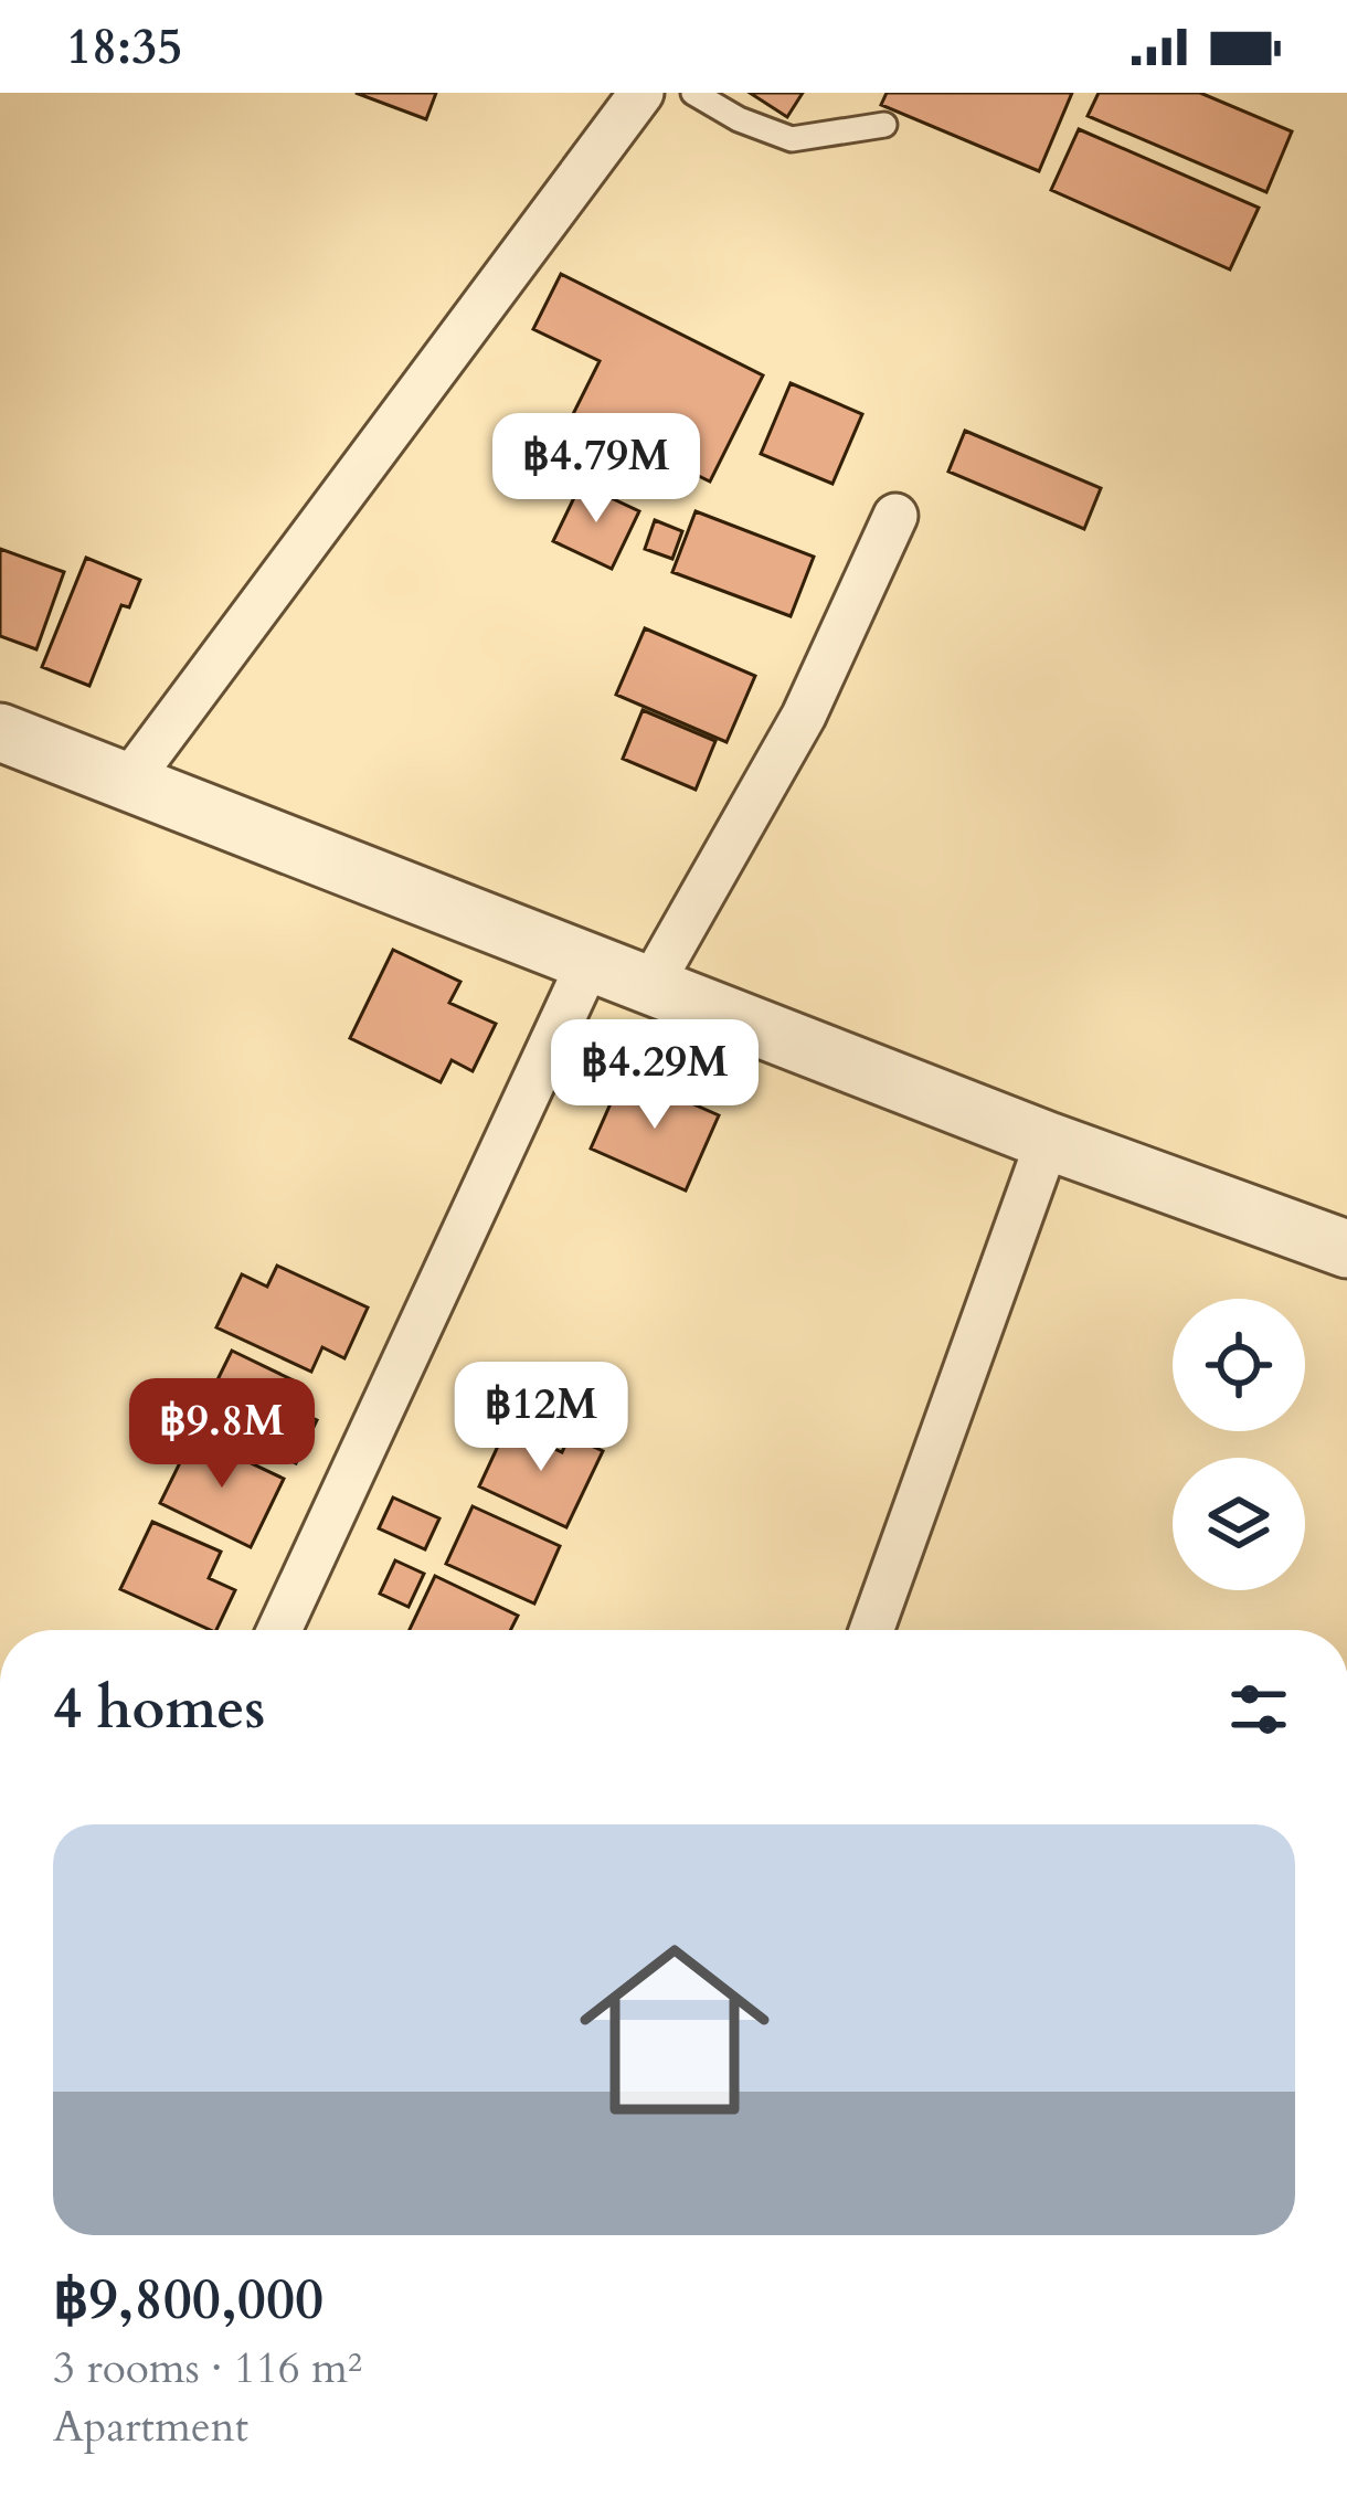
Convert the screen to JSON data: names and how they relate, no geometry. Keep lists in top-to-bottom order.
{
  "page": {
    "status": "18:35",
    "price": [
      "฿4.79M",
      "฿4.29M",
      "฿12M",
      "฿9.8M"
    ],
    "heading": "4 homes",
    "list": [
      {
        "name": "฿9,800,000",
        "note": "3 rooms · 116 m² · Apartment"
      }
    ]
  }
}
